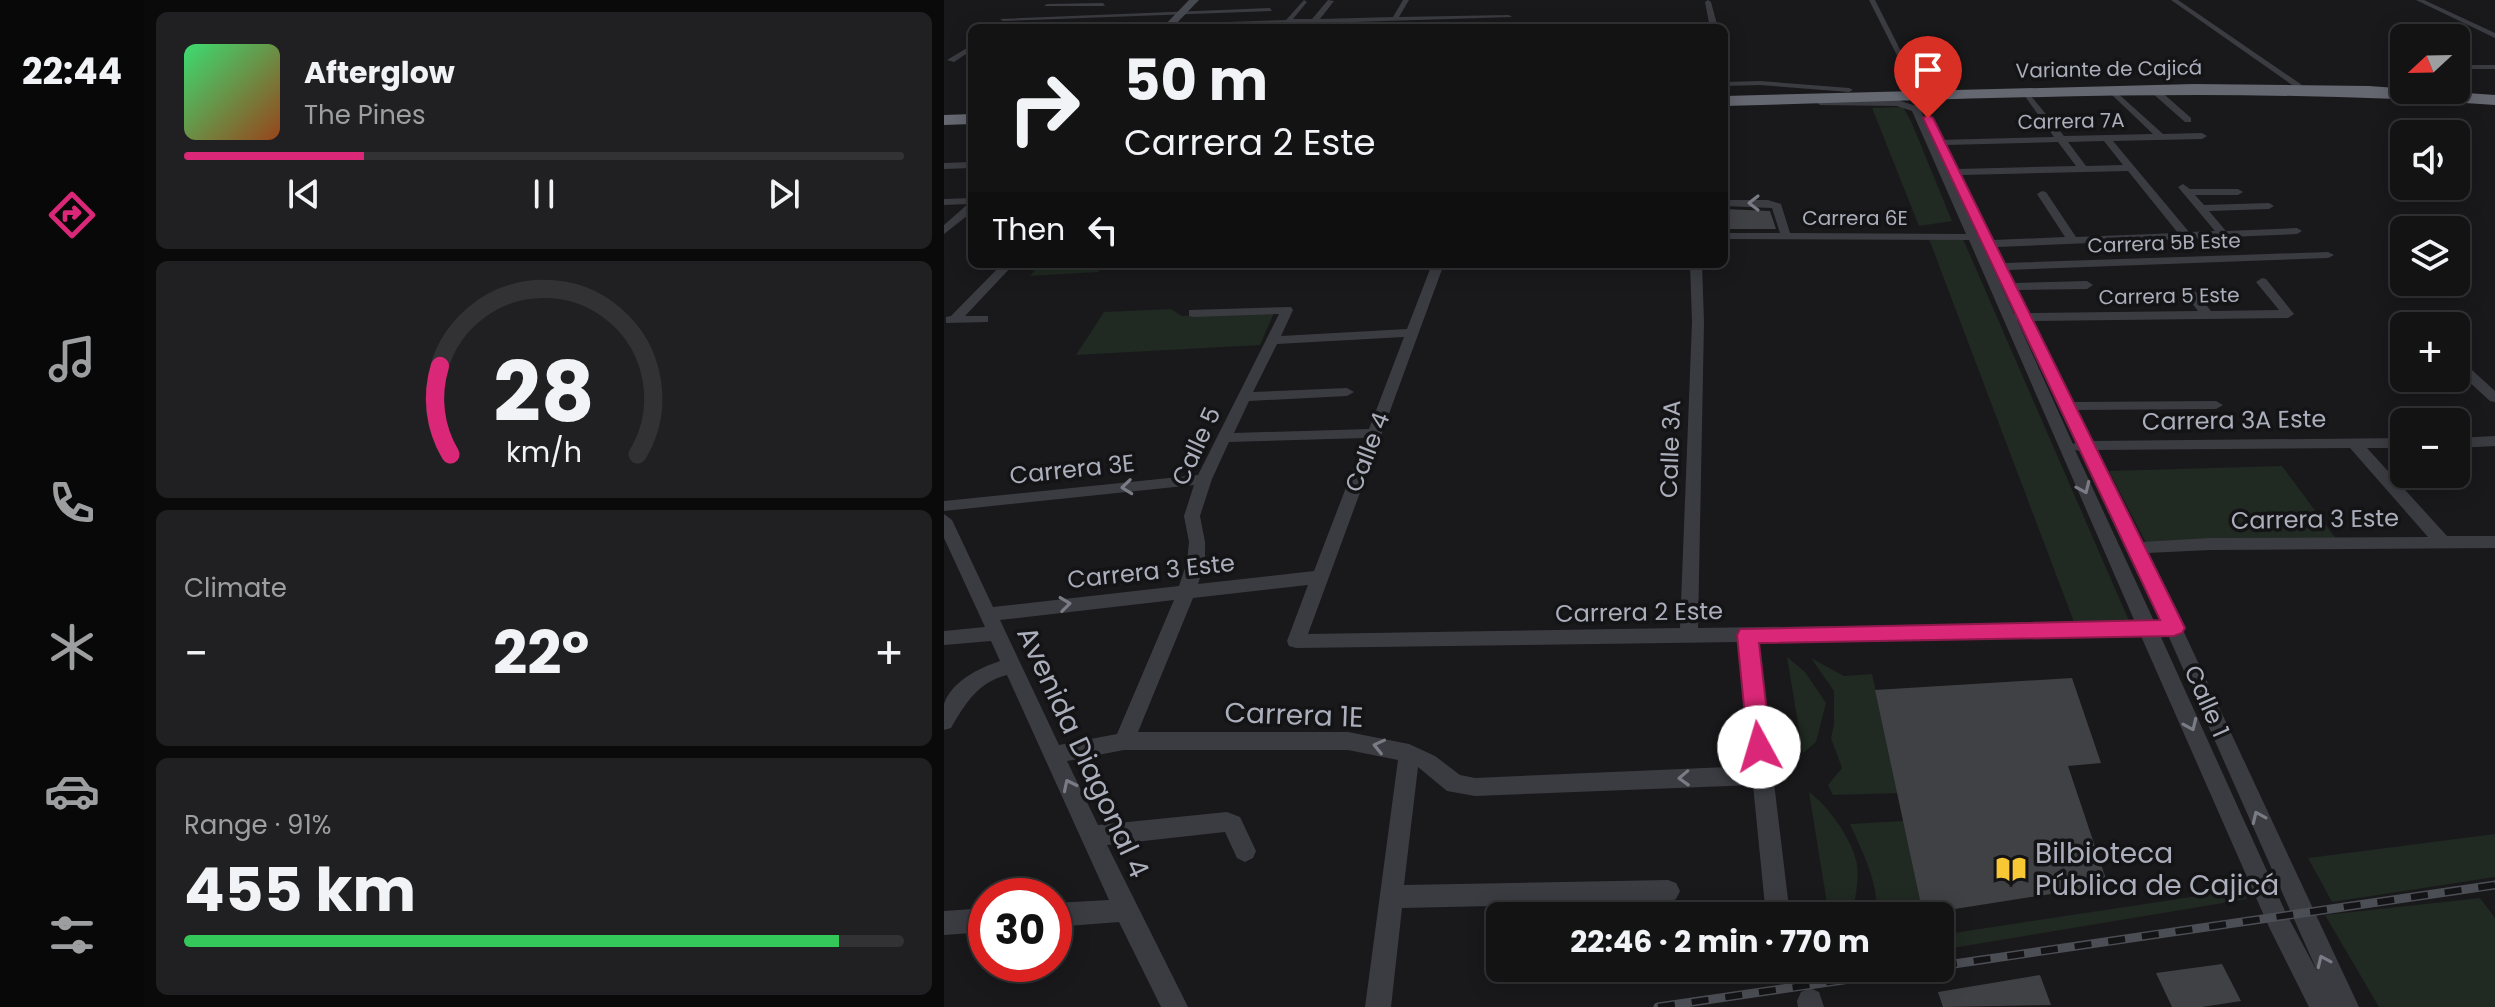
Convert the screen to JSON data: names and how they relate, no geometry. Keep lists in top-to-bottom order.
{
  "streets": {
    "highway": ["Variante de Cajicá"],
    "street": [
      "Carrera 7A",
      "Carrera 6E",
      "Carrera 5B Este",
      "Carrera 5 Este",
      "Carrera 3A Este",
      "Calle 5",
      "Calle 3A",
      "Calle 4",
      "Carrera 3E",
      "Carrera 3 Este",
      "Carrera 2 Este",
      "Calle 1",
      "Carrera 1E",
      "Avenida Diagonal 4"
    ]
  },
  "crossings": [
    ["Variante de Cajicá", "Calle 1"],
    ["Carrera 7A", "Calle 1"],
    ["Carrera 6E", "Calle 1"],
    ["Carrera 5B Este", "Calle 1"],
    ["Carrera 5 Este", "Calle 1"],
    ["Carrera 3A Este", "Calle 1"],
    ["Calle 5", "Carrera 3E"],
    ["Calle 5", "Carrera 3 Este"],
    ["Calle 5", "Carrera 1E"],
    ["Calle 3A", "Carrera 2 Este"],
    ["Calle 4", "Carrera 3 Este"],
    ["Calle 4", "Carrera 2 Este"],
    ["Carrera 3 Este", "Calle 1"],
    ["Carrera 3 Este", "Avenida Diagonal 4"],
    ["Carrera 2 Este", "Calle 1"],
    ["Carrera 1E", "Avenida Diagonal 4"]
  ],
  "one_way": ["Carrera 3E"],
  "places": {
    "library": ["Bilbioteca Pública de Cajicá"]
  },
  "north": "left",
  "page": {
    "tabs": "22:44",
    "map_buttons": ["+", "−"],
    "turn": ["50 m", "Carrera 2 Este"],
    "song": ["Afterglow", "The Pines"],
    "then": "Then",
    "tile": [
      "Climate",
      ["Range · 91%", "455 km"]
    ],
    "heat": ["−", "22°", "+"],
    "limit": "30",
    "trip": "22:46 · 2 min · 770 m",
    "gauge": ["28", "km/h"]
  }
}
